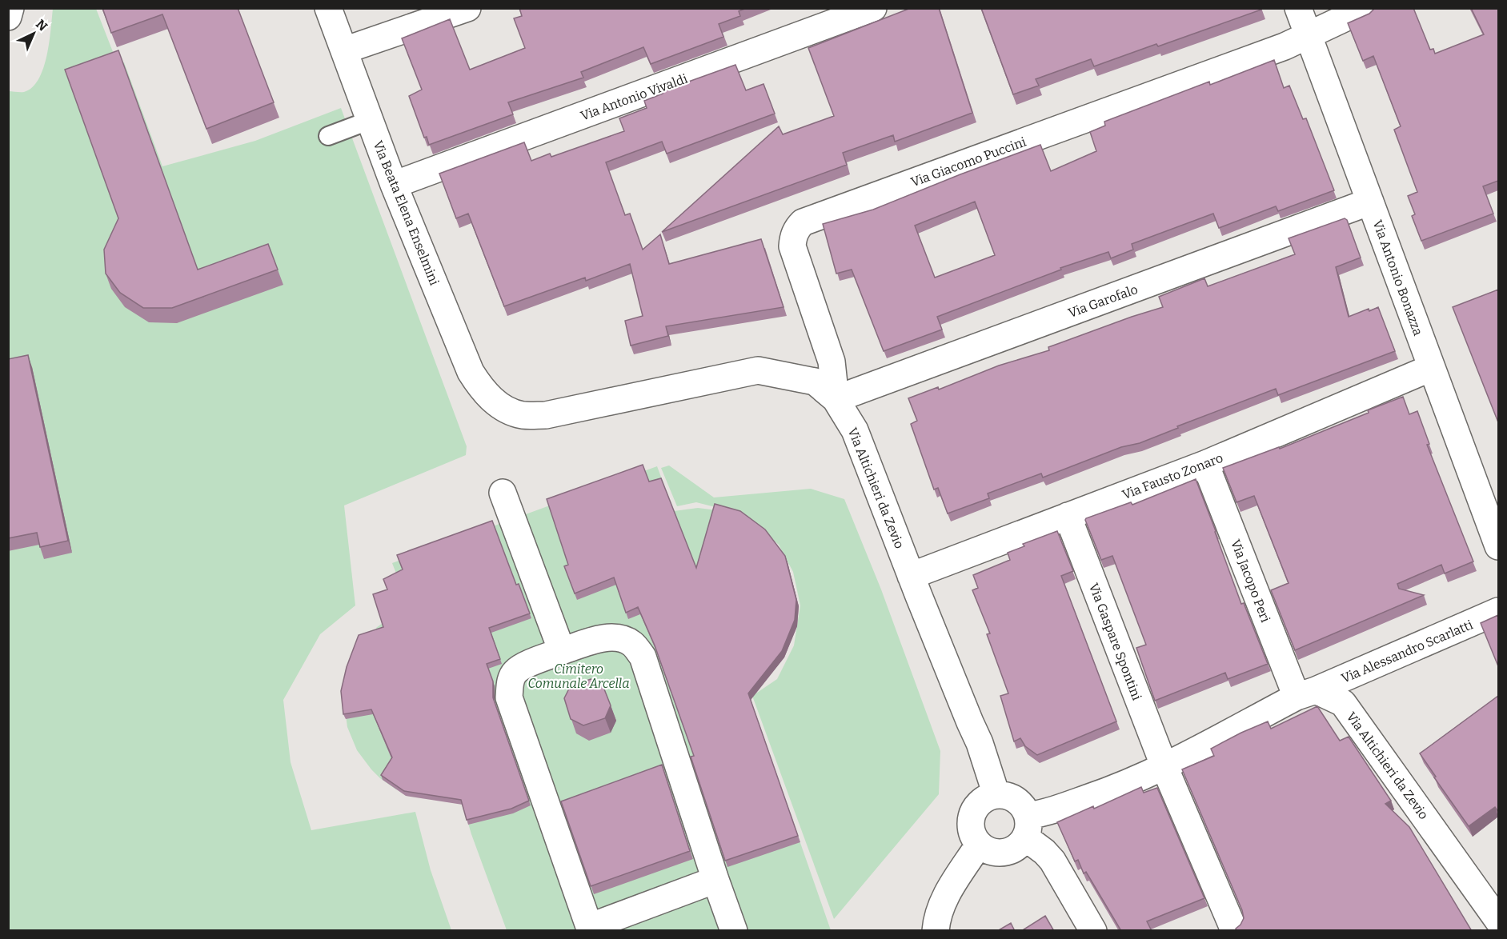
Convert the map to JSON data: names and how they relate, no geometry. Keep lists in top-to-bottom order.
{
  "streets": {
    "street": [
      "Via Antonio Vivaldi",
      "Via Giacomo Puccini",
      "Via Beata Elena Enselmini",
      "Via Antonio Bonazza",
      "Via Garofalo",
      "Via Fausto Zonaro",
      "Via Altichieri da Zevio",
      "Via Jacopo Peri",
      "Via Gaspare Spontini",
      "Via Alessandro Scarlatti"
    ]
  },
  "crossings": [
    ["Via Antonio Vivaldi", "Via Beata Elena Enselmini"],
    ["Via Giacomo Puccini", "Via Antonio Bonazza"],
    ["Via Giacomo Puccini", "Via Garofalo"],
    ["Via Giacomo Puccini", "Via Altichieri da Zevio"],
    ["Via Beata Elena Enselmini", "Via Altichieri da Zevio"],
    ["Via Antonio Bonazza", "Via Garofalo"],
    ["Via Antonio Bonazza", "Via Fausto Zonaro"],
    ["Via Garofalo", "Via Altichieri da Zevio"],
    ["Via Fausto Zonaro", "Via Altichieri da Zevio"],
    ["Via Fausto Zonaro", "Via Jacopo Peri"],
    ["Via Fausto Zonaro", "Via Gaspare Spontini"],
    ["Via Altichieri da Zevio", "Via Jacopo Peri"],
    ["Via Altichieri da Zevio", "Via Alessandro Scarlatti"],
    ["Via Jacopo Peri", "Via Alessandro Scarlatti"]
  ],
  "parks": ["Cimitero Comunale Arcella"],
  "north": "top right"
}
